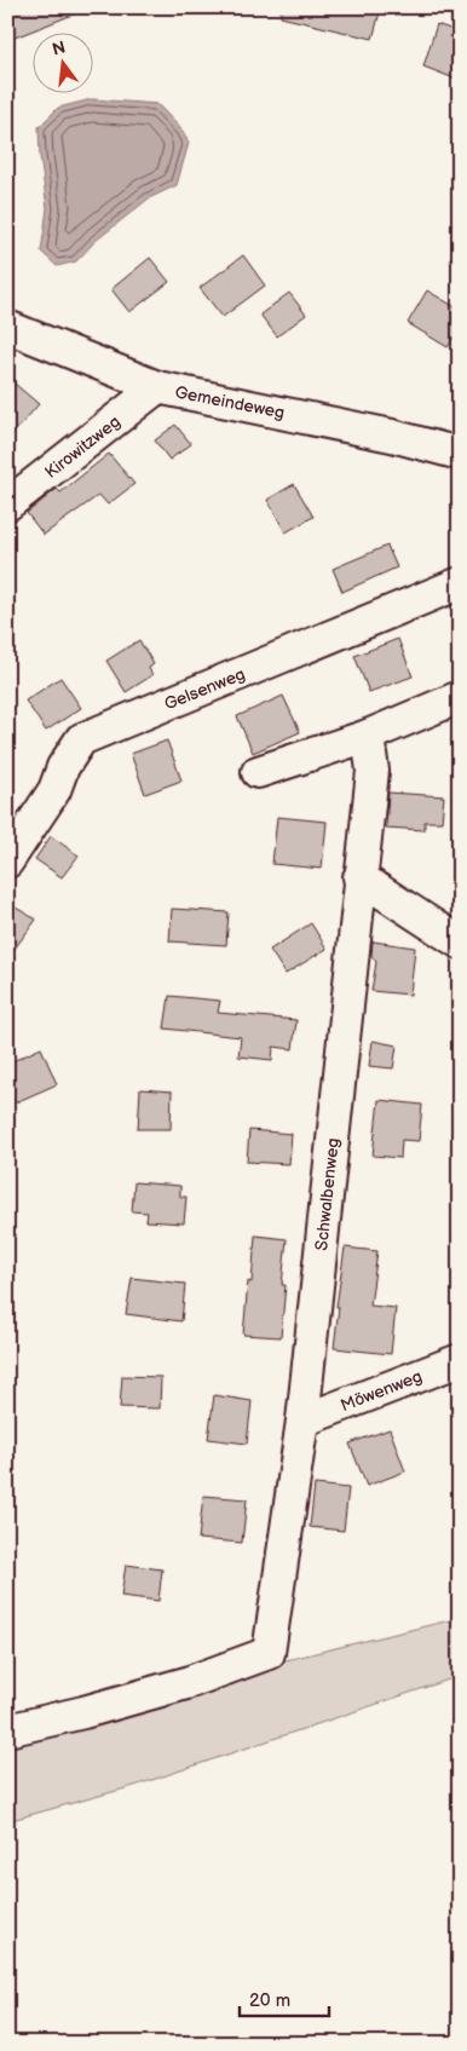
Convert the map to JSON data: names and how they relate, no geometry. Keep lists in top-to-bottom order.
{
  "streets": {
    "street": [
      "Gemeindeweg",
      "Kirowitzweg",
      "Gelsenweg",
      "Schwalbenweg",
      "Möwenweg"
    ]
  },
  "crossings": [
    ["Gemeindeweg", "Kirowitzweg"],
    ["Schwalbenweg", "Möwenweg"]
  ],
  "scale_bar": "20 m",
  "north": "top"
}
